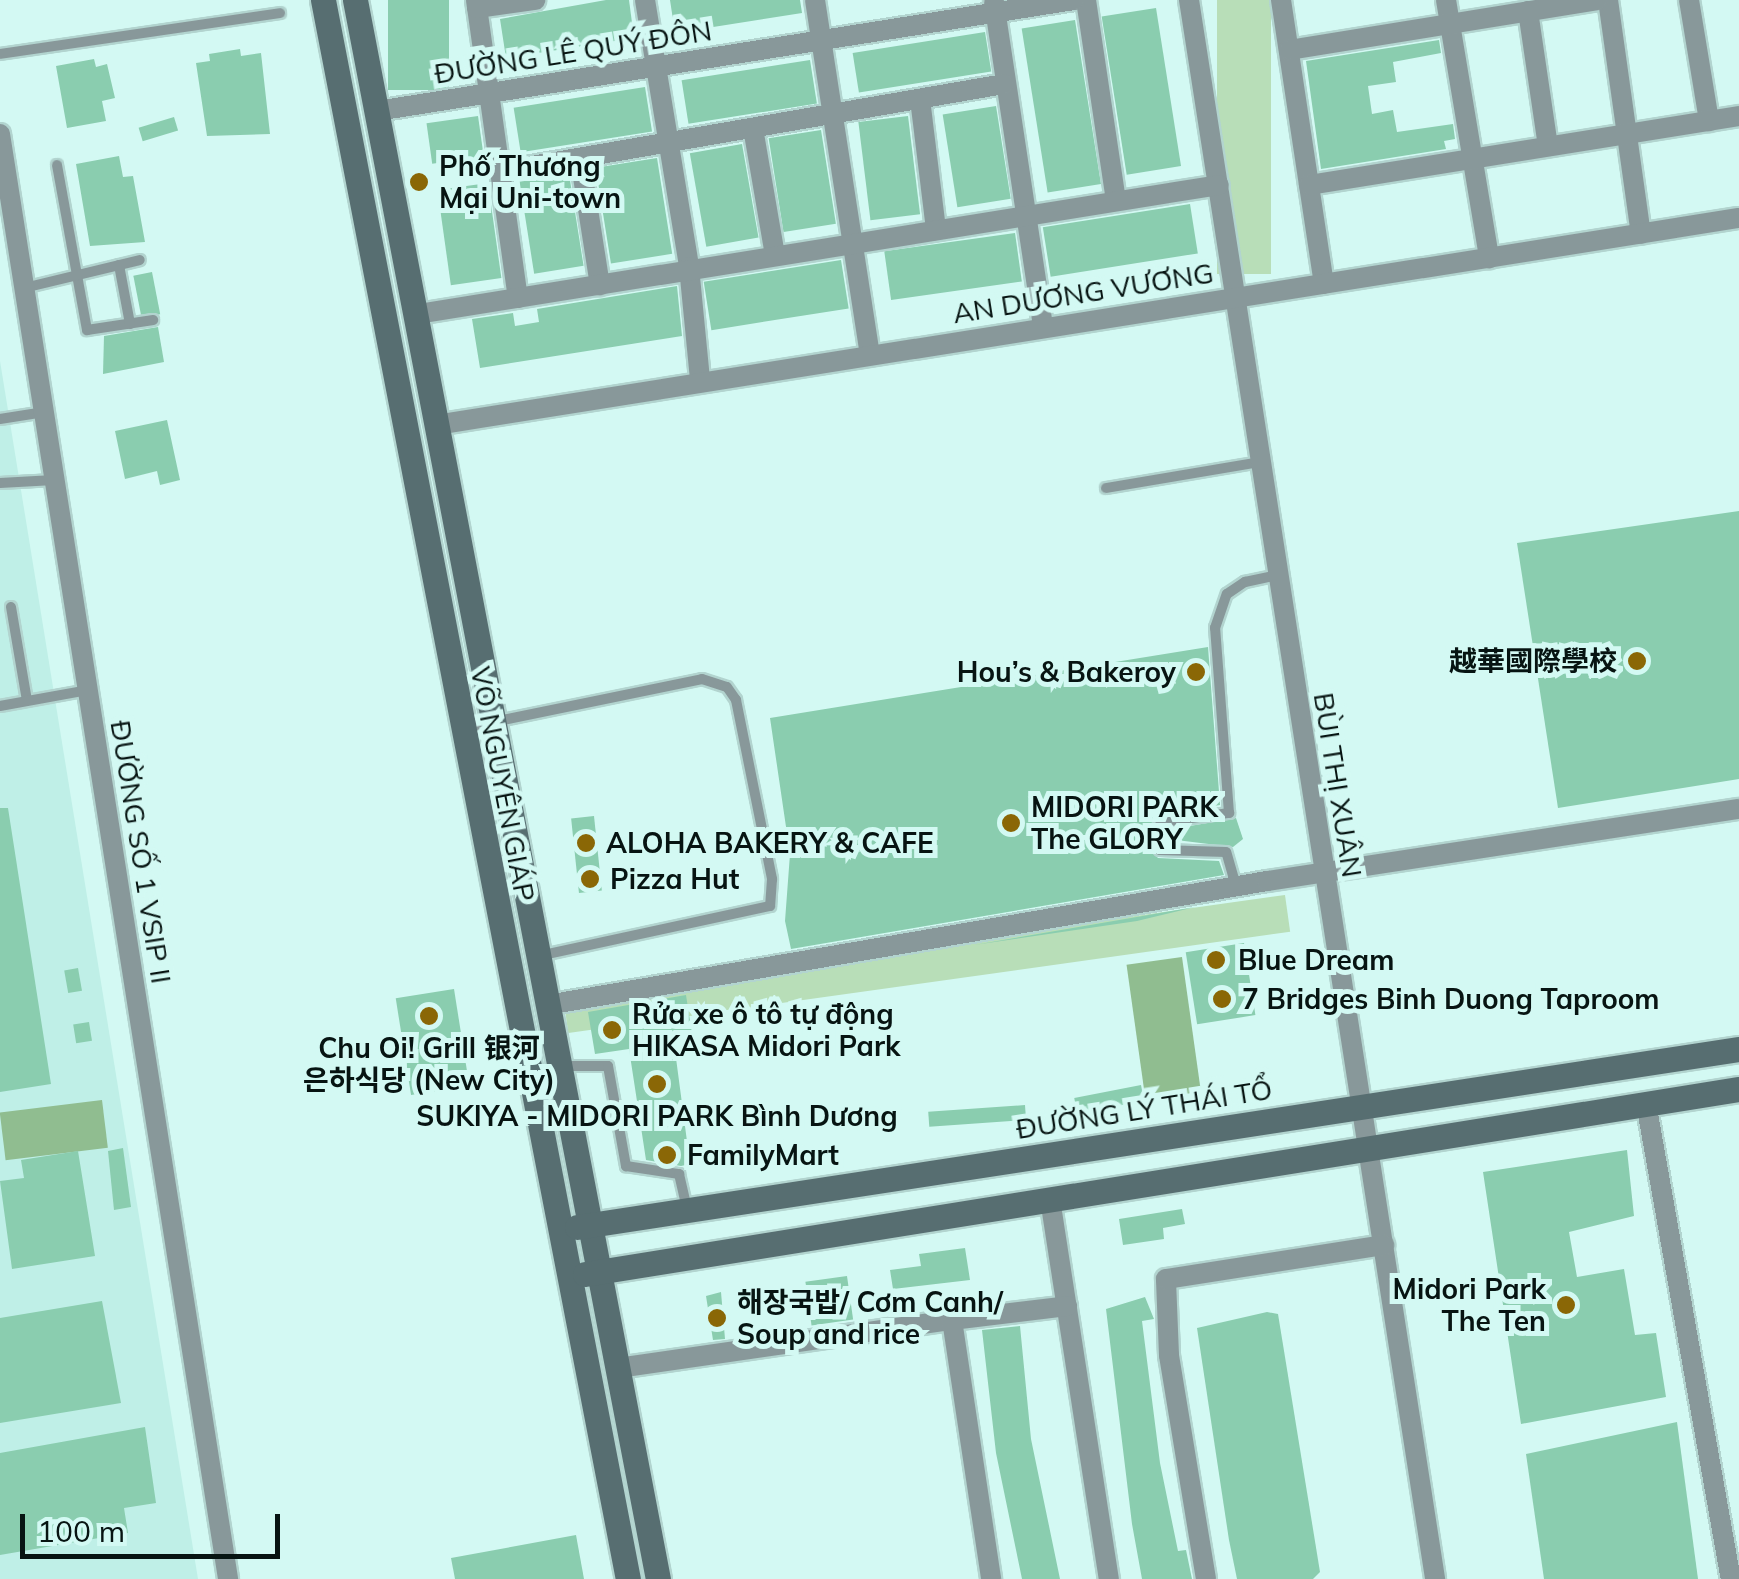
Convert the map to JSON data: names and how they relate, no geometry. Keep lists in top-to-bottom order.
{
  "streets": {
    "main road": ["VÕ NGUYÊN GIÁP", "ĐƯỜNG LÝ THÁI TỔ"],
    "street": [
      "ĐƯỜNG LÊ QUÝ ĐÔN",
      "AN DƯƠNG VƯƠNG",
      "BÙI THỊ XUÂN",
      "ĐƯỜNG SỐ 1 VSIP II"
    ]
  },
  "crossings": [
    ["ĐƯỜNG LÊ QUÝ ĐÔN", "VÕ NGUYÊN GIÁP"],
    ["AN DƯƠNG VƯƠNG", "VÕ NGUYÊN GIÁP"],
    ["AN DƯƠNG VƯƠNG", "BÙI THỊ XUÂN"],
    ["VÕ NGUYÊN GIÁP", "ĐƯỜNG LÝ THÁI TỔ"],
    ["BÙI THỊ XUÂN", "ĐƯỜNG LÝ THÁI TỔ"]
  ],
  "places": [
    "Phố Thương Mại Uni-town",
    "越華國際學校",
    "Hou’s & Bakeroy",
    "MIDORI PARK The GLORY",
    "ALOHA BAKERY & CAFE",
    "Pizza Hut",
    "Blue Dream",
    "7 Bridges Binh Duong Taproom",
    "Chu Oi! Grill 银河 은하식당 (New City)",
    "Rửa xe ô tô tự động HIKASA Midori Park",
    "SUKIYA - MIDORI PARK Bình Dương",
    "FamilyMart",
    "Midori Park The Ten",
    "해장국밥/ Cơm Canh/ Soup and rice"
  ],
  "scale_bar": "100 m"
}
